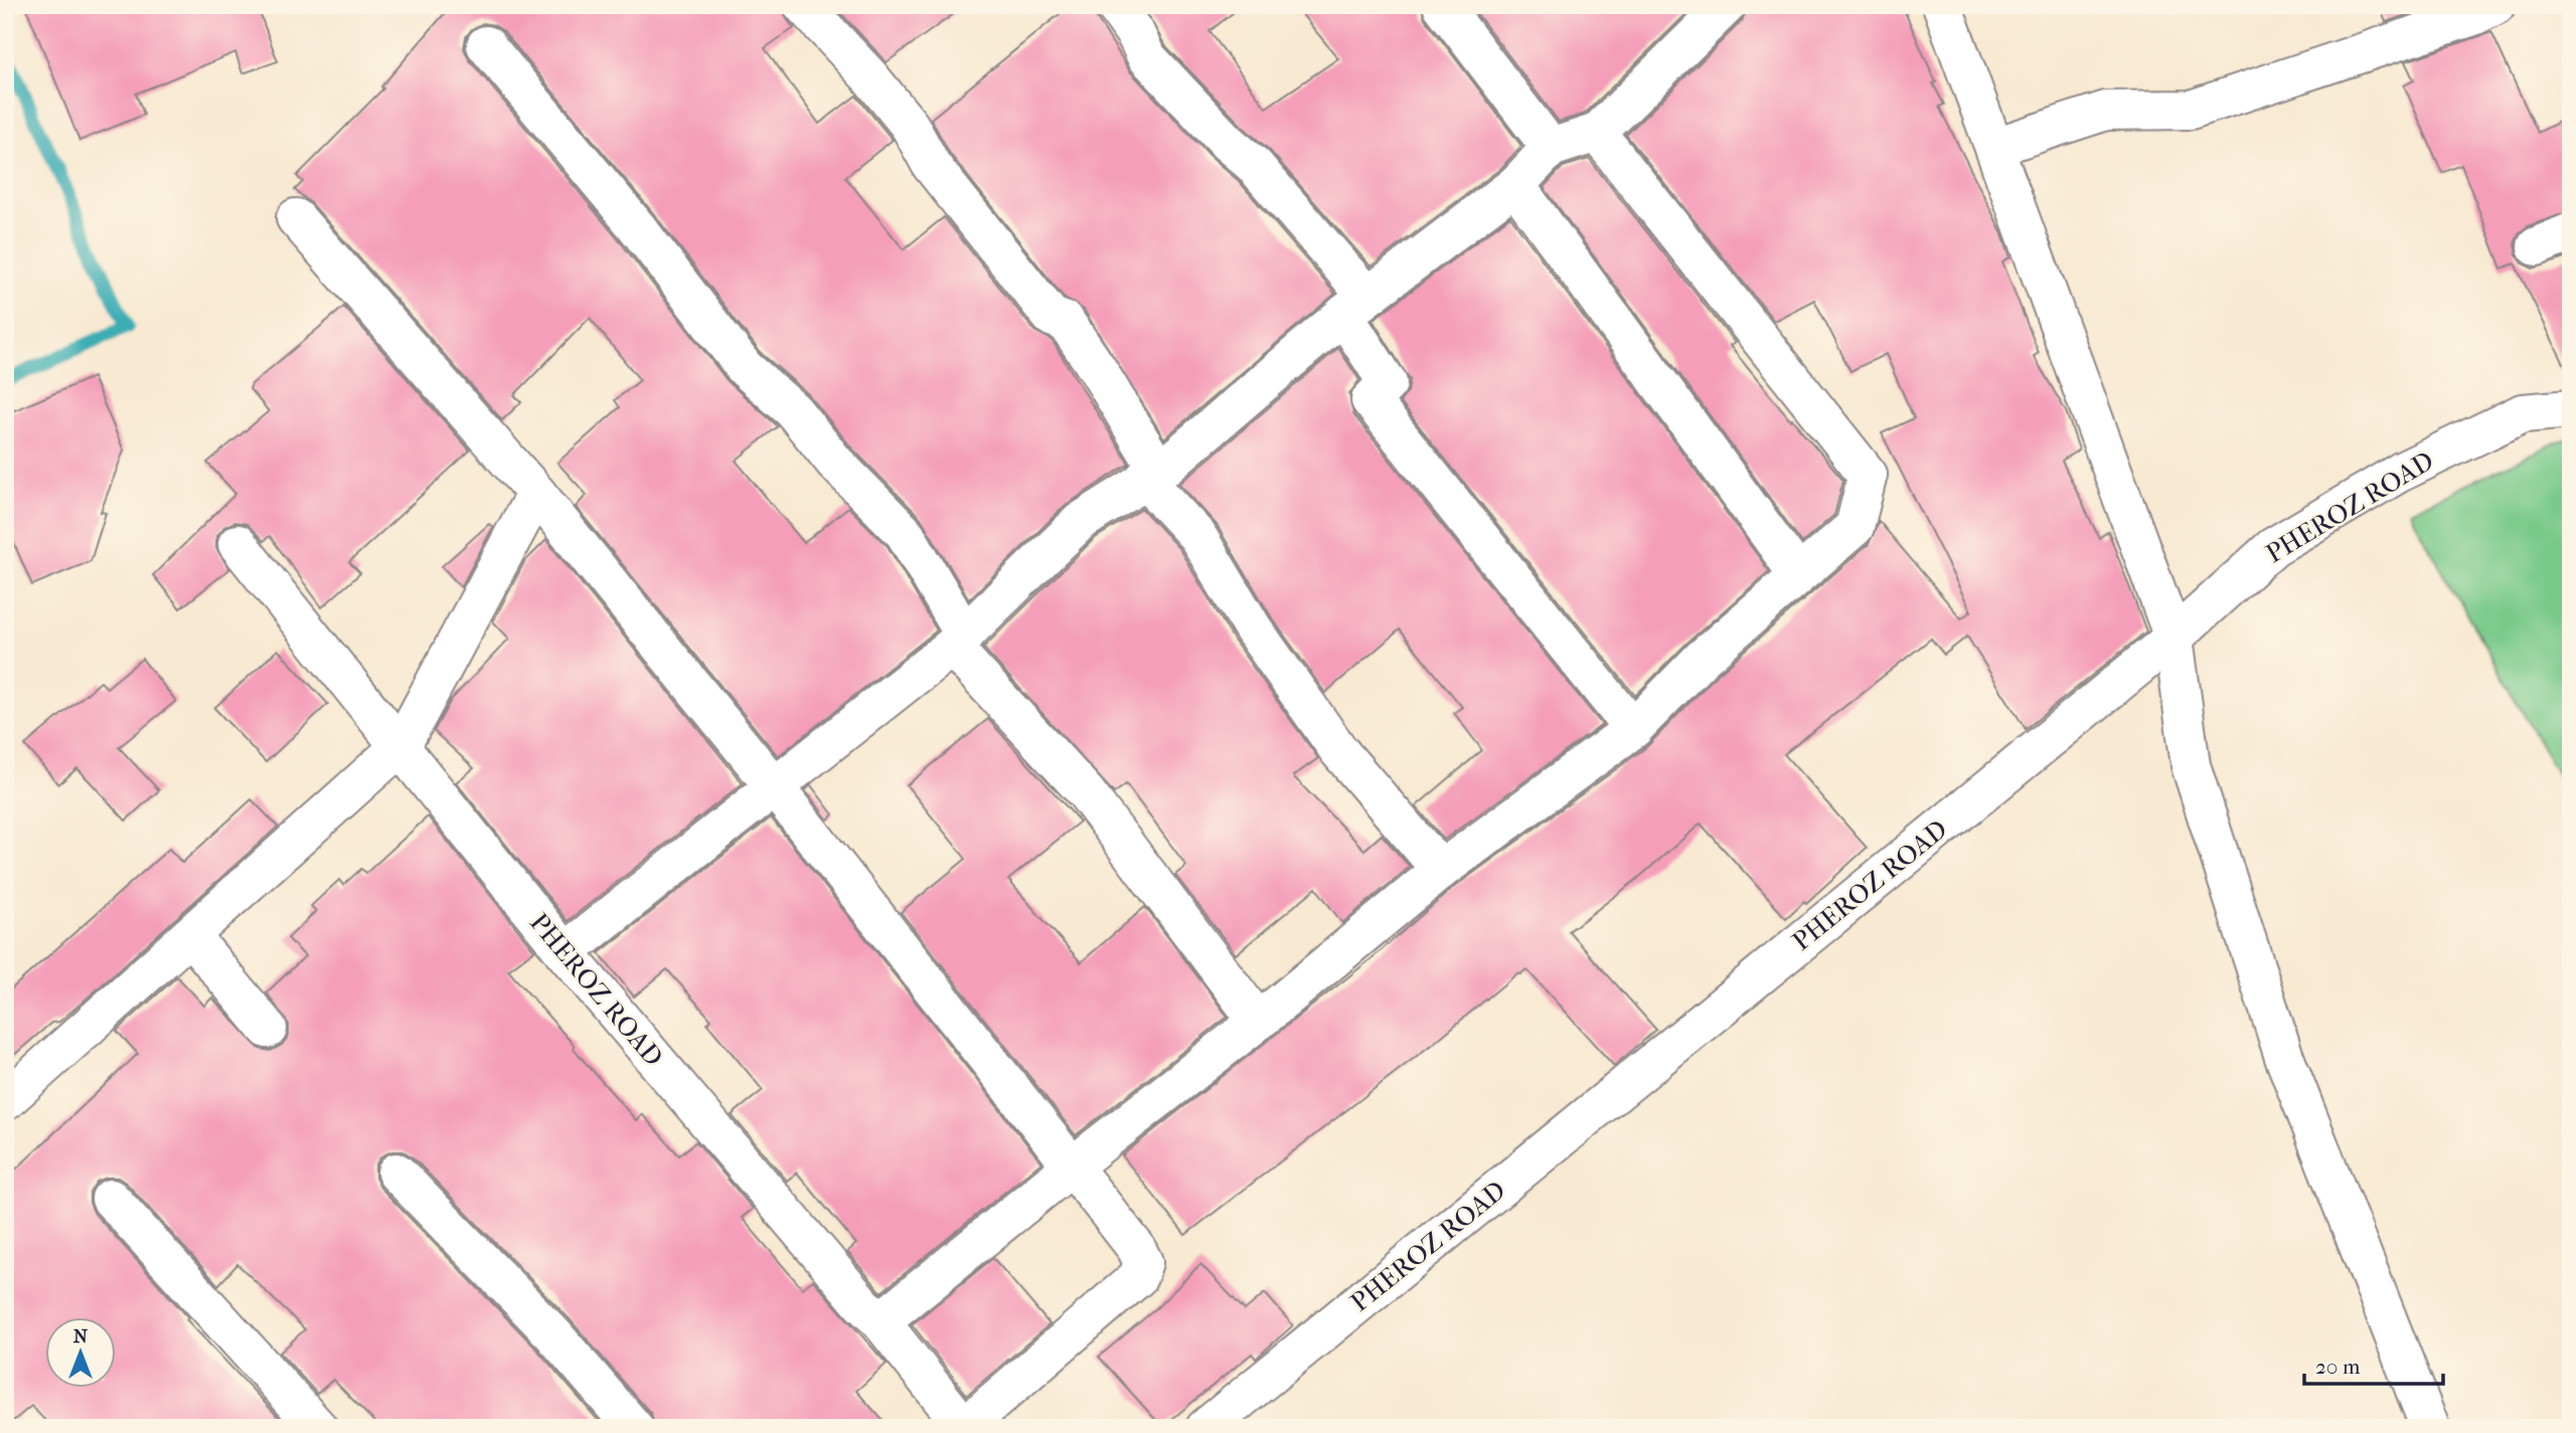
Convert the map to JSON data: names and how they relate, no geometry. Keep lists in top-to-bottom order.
{
  "streets": {
    "street": ["PHEROZ ROAD"]
  },
  "scale_bar": "20 m",
  "north": "top"
}
